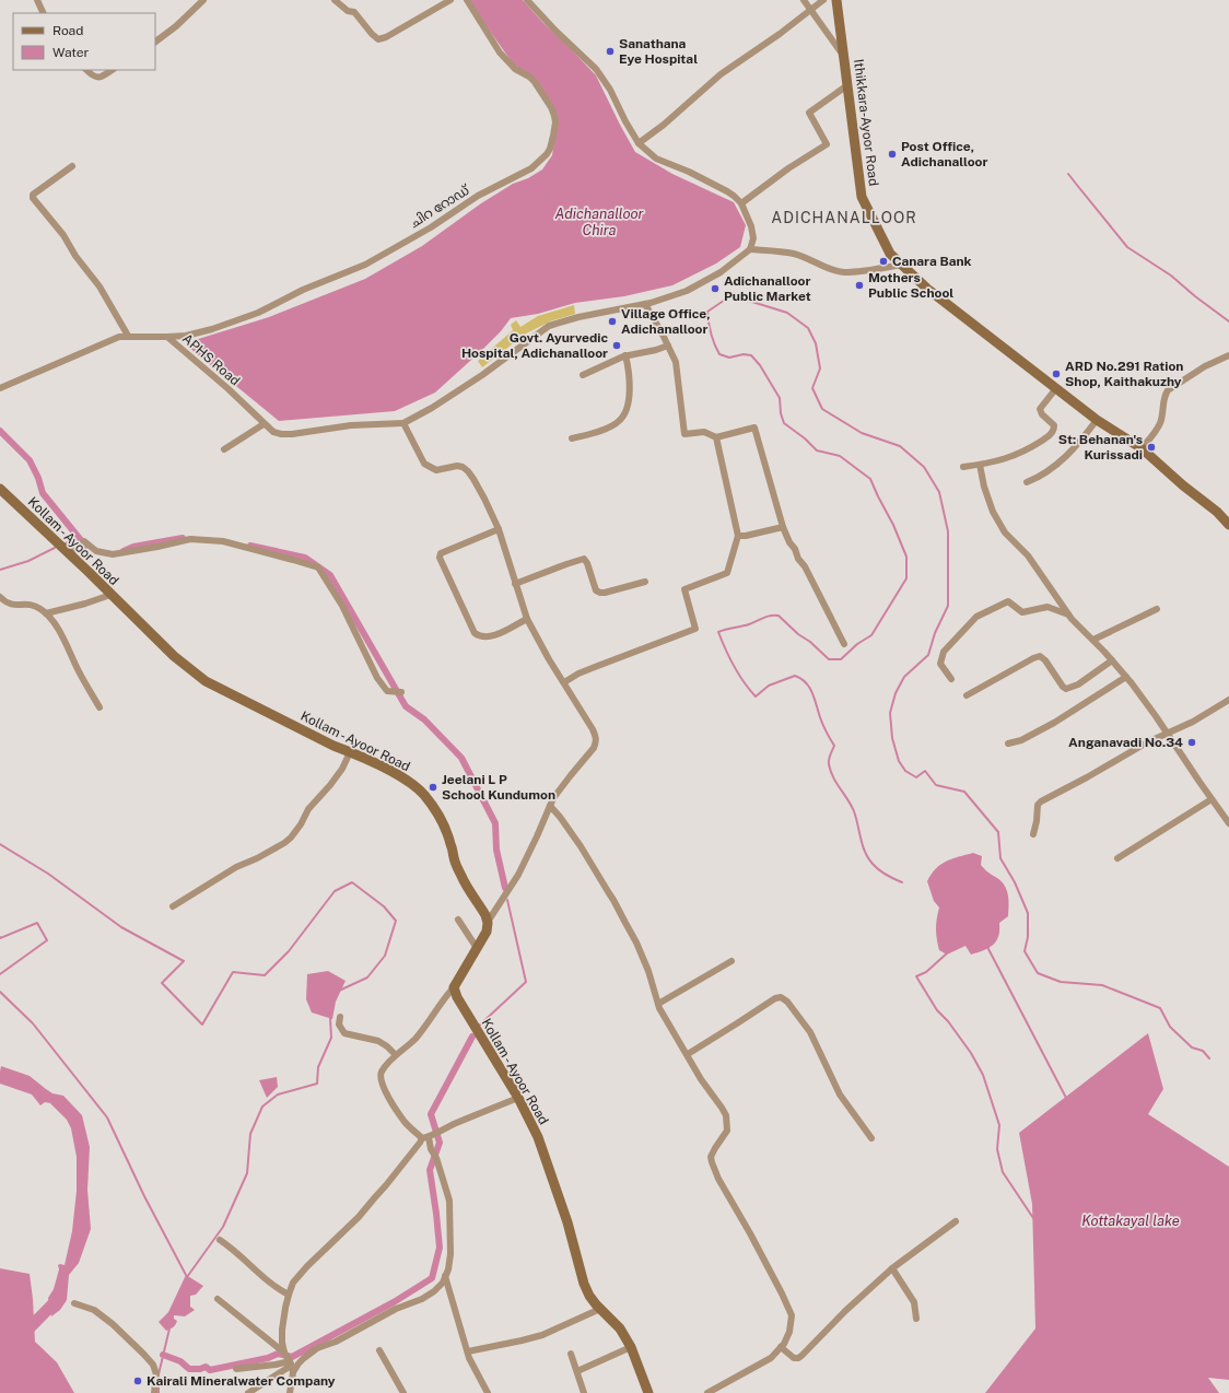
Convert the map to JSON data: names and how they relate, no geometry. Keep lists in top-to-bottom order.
{
  "streets": {
    "main road": ["Ithikkara-Ayoor Road", "Kollam - Ayoor Road"],
    "street": ["ചിറ റോഡ്", "APHS Road"]
  },
  "crossings": [
    ["ചിറ റോഡ്", "APHS Road"]
  ],
  "districts": ["ADICHANALLOOR"],
  "water": ["Adichanalloor Chira", "Kottakayal lake"],
  "places": [
    "Sanathana Eye Hospital",
    "Post Office, Adichanalloor",
    "Canara Bank",
    "Mothers Public School",
    "Adichanalloor Public Market",
    "Village Office, Adichanalloor",
    "Govt. Ayurvedic Hospital, Adichanalloor",
    "ARD No.291 Ration Shop, Kaithakuzhy",
    "St: Behanan's Kurissadi",
    "Anganavadi No.34",
    "Jeelani L P School Kundumon",
    "Kairali Mineralwater Company"
  ],
  "legend": ["Road", "Water"]
}
